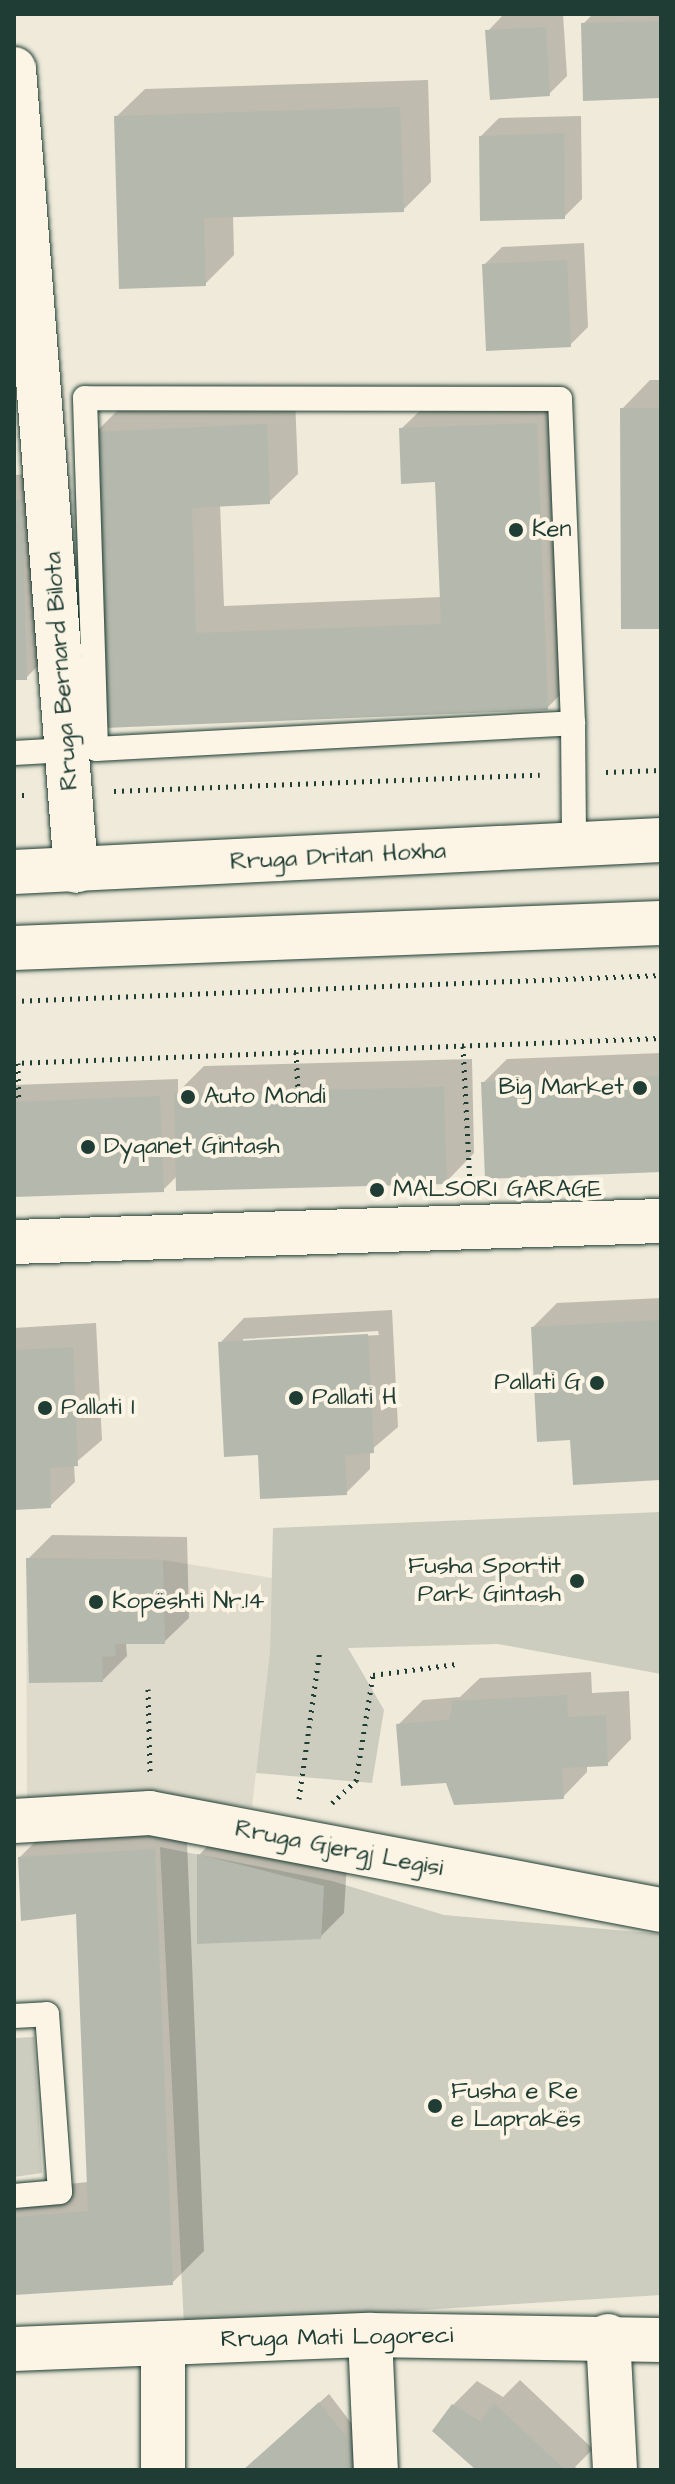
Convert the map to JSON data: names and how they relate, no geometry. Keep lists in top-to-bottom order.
{
  "streets": {
    "street": [
      "Rruga Bernard Bilota",
      "Rruga Dritan Hoxha",
      "Rruga Gjergj Legisi",
      "Rruga Mati Logoreci"
    ]
  },
  "crossings": [
    ["Rruga Bernard Bilota", "Rruga Dritan Hoxha"]
  ],
  "places": [
    "Ken",
    "Big Market",
    "Auto Mondi",
    "Dyqanet Gintash",
    "MALSORI GARAGE",
    "Pallati G",
    "Pallati H",
    "Pallati I",
    "Fusha Sportit Park Gintash",
    "Kopështi Nr.14",
    "Fusha e Re e Laprakës"
  ]
}
